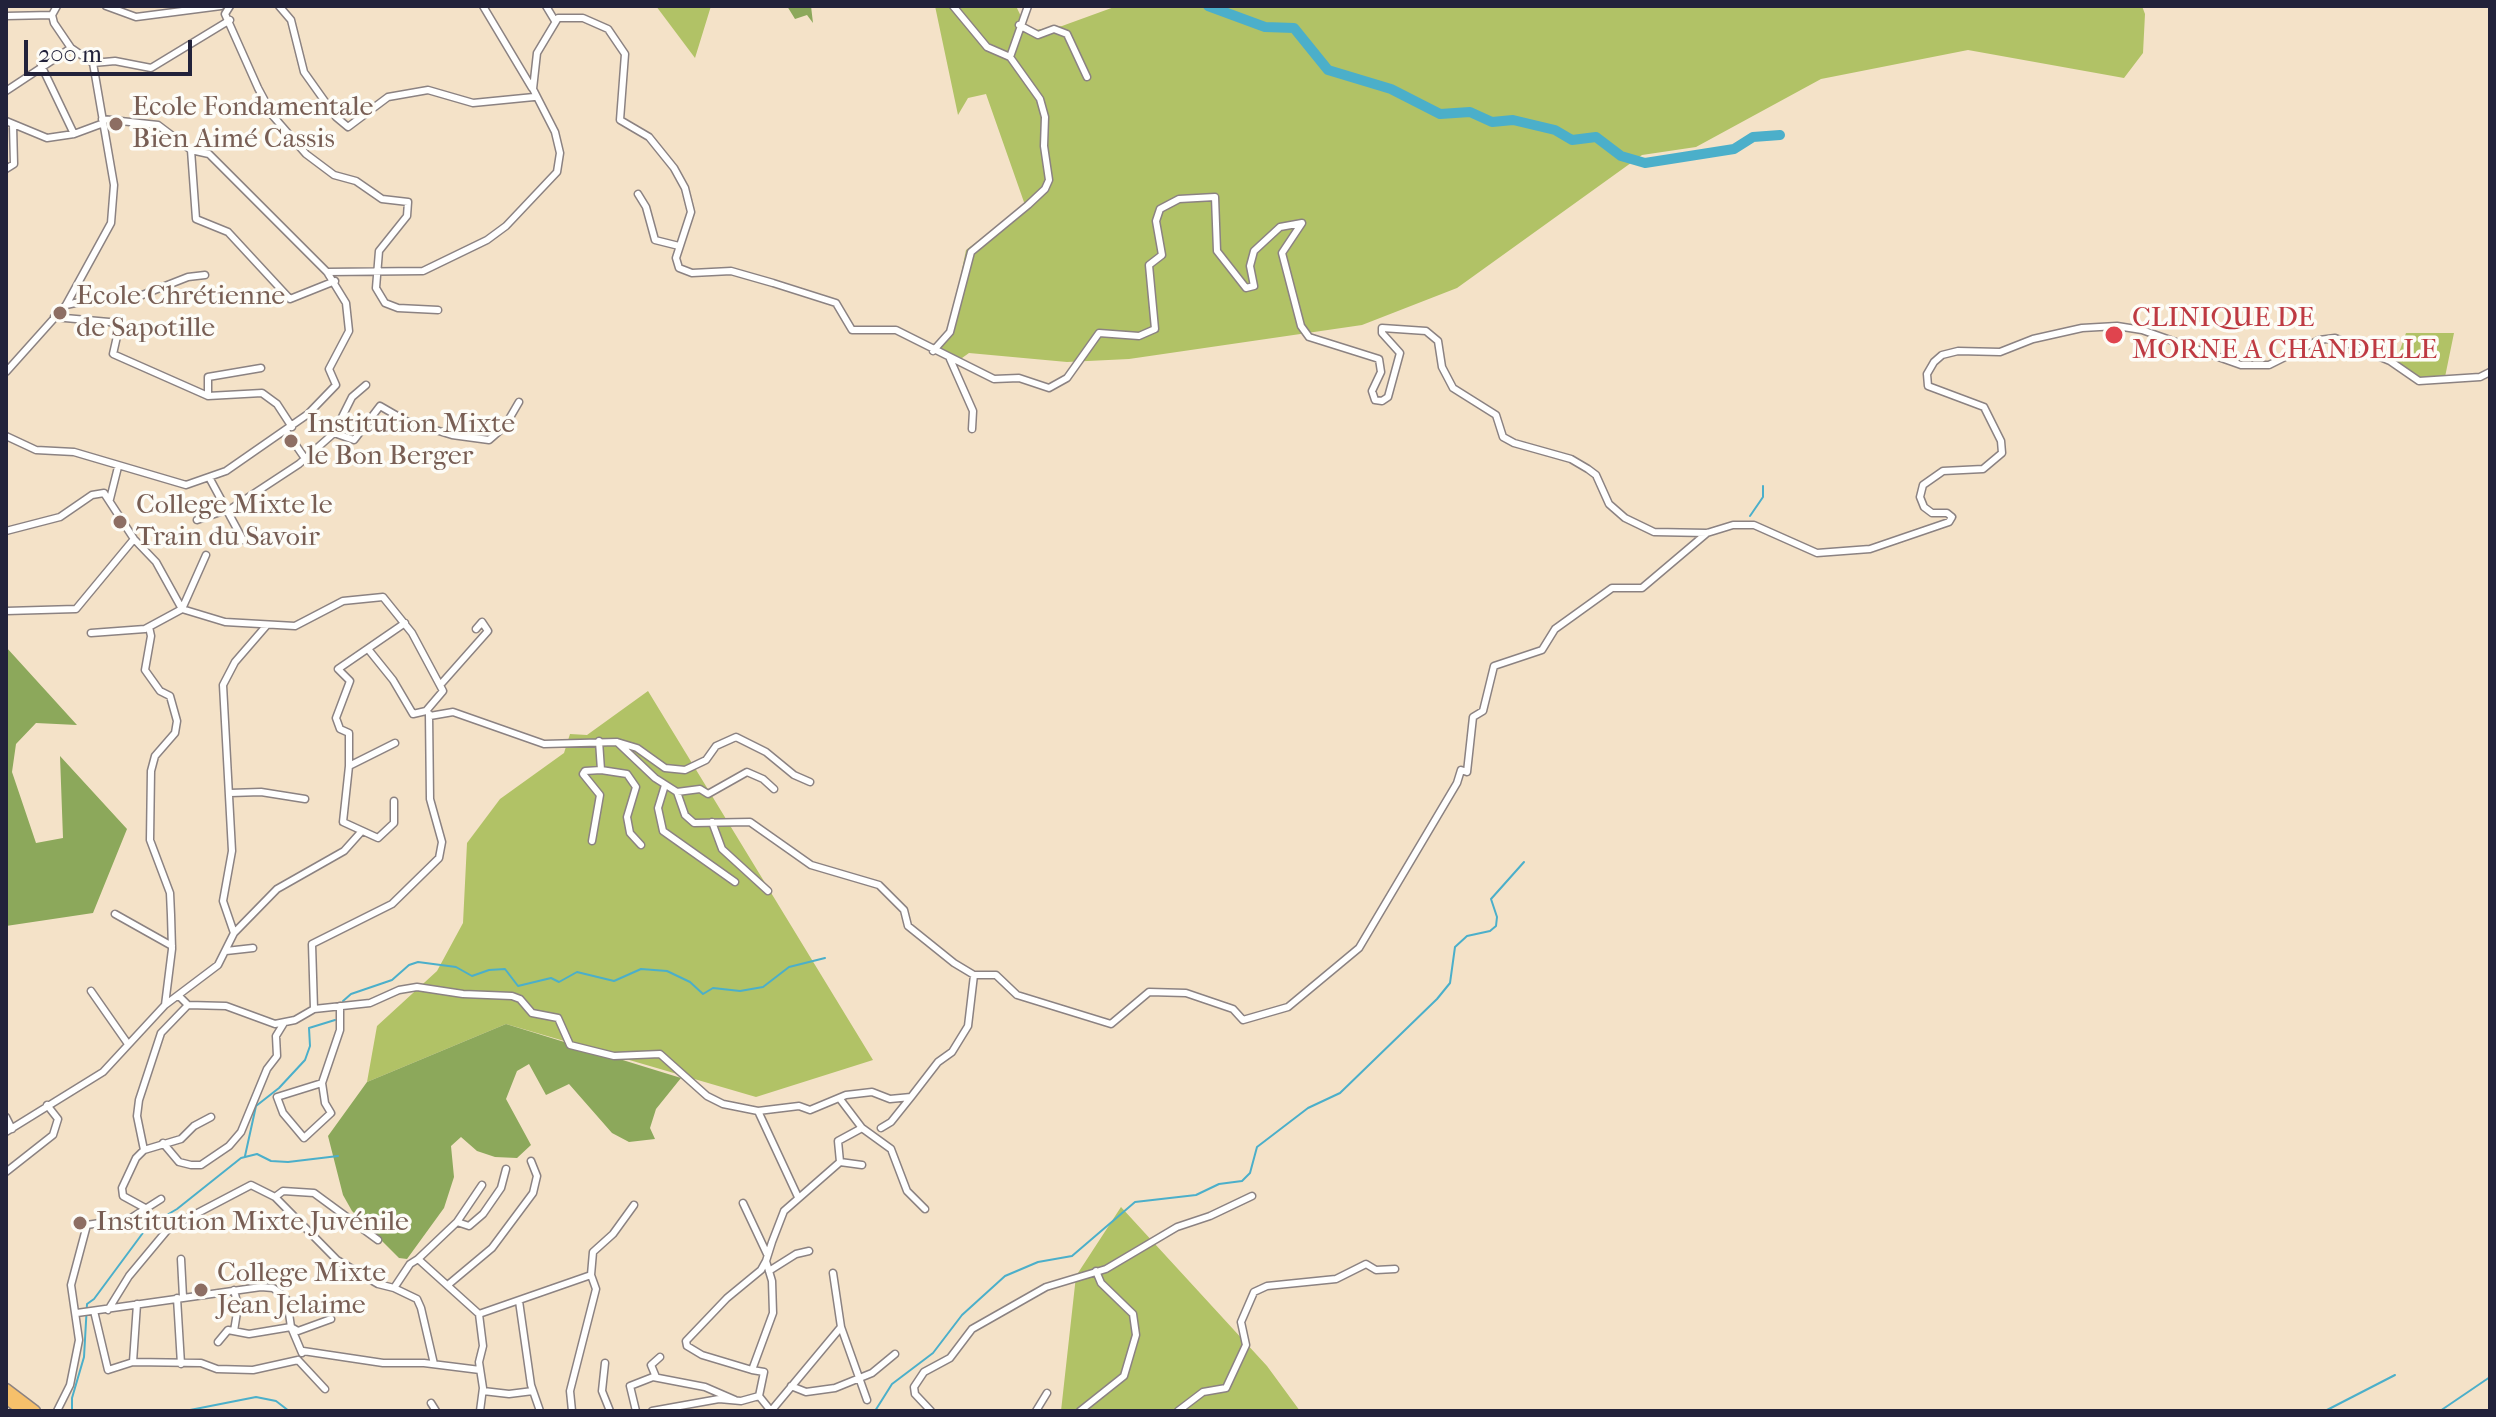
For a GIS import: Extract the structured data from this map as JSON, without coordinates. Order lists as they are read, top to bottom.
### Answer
{
  "places": [
    "Ecole Fondamentale Bien Aimé Cassis",
    "Ecole Chrétienne de Sapotille",
    "CLINIQUE DE MORNE A CHANDELLE",
    "Institution Mixte le Bon Berger",
    "College Mixte le Train du Savoir",
    "Institution Mixte Juvénile",
    "College Mixte Jean Jelaime"
  ],
  "scale_bar": "200 m"
}
